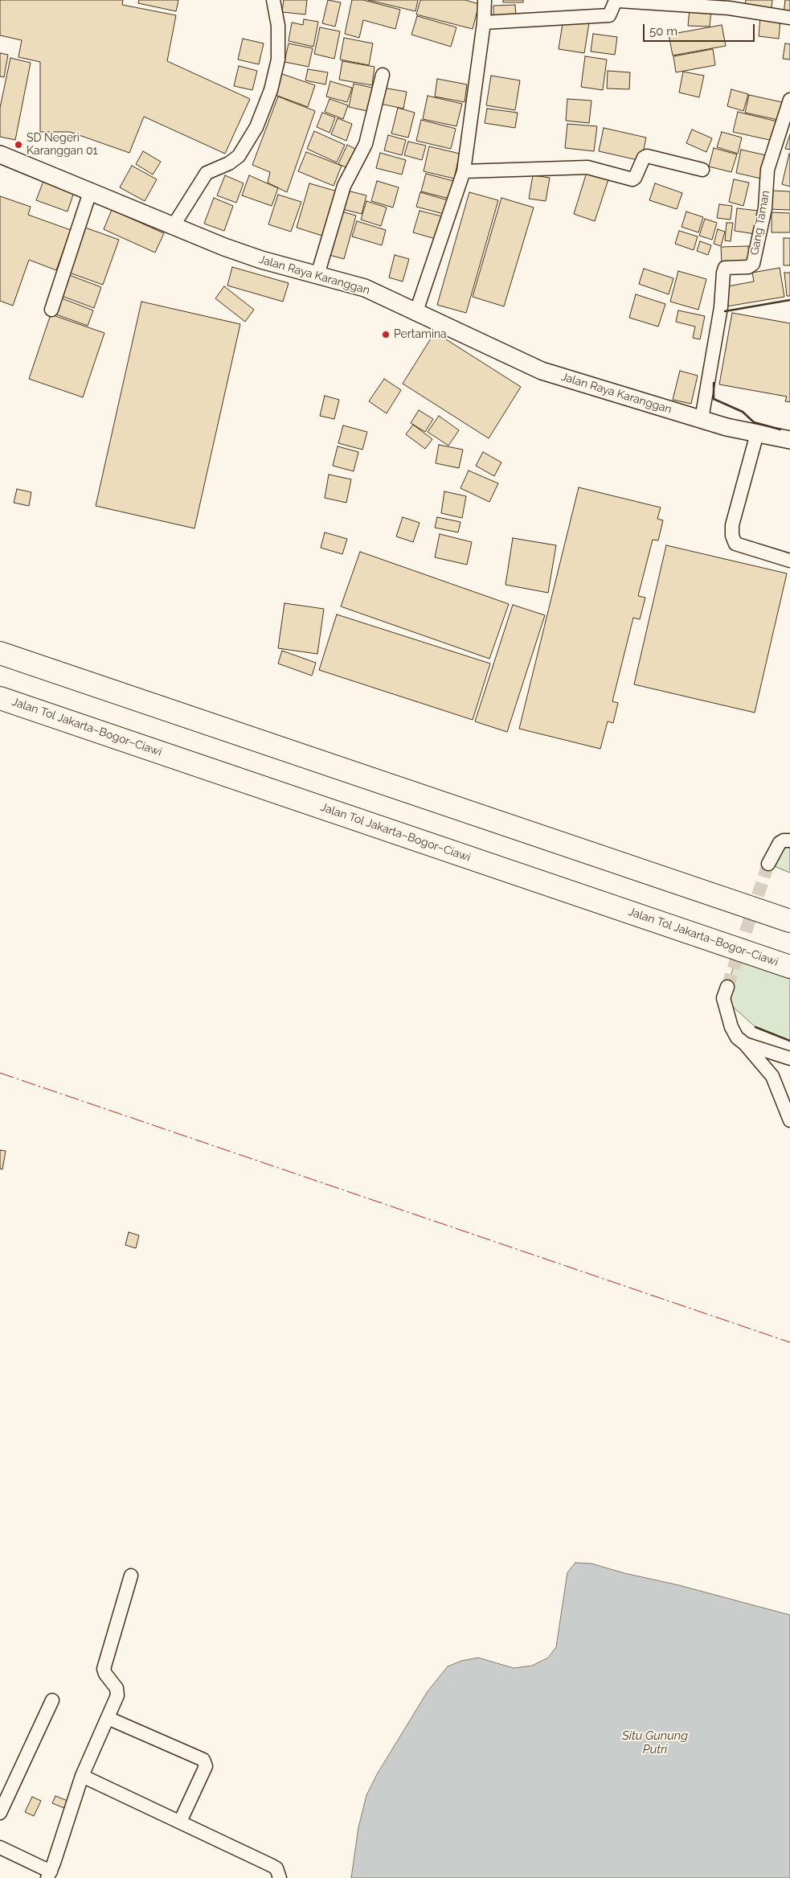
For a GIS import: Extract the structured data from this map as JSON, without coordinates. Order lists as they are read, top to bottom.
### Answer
{
  "streets": {
    "highway": ["Jalan Tol Jakarta–Bogor–Ciawi"],
    "street": ["Gang Taman", "Jalan Raya Karanggan"]
  },
  "crossings": [
    ["Gang Taman", "Jalan Raya Karanggan"]
  ],
  "water": ["Situ Gunung Putri"],
  "places": ["SD Negeri Karanggan 01", "Pertamina"],
  "scale_bar": "50 m"
}
